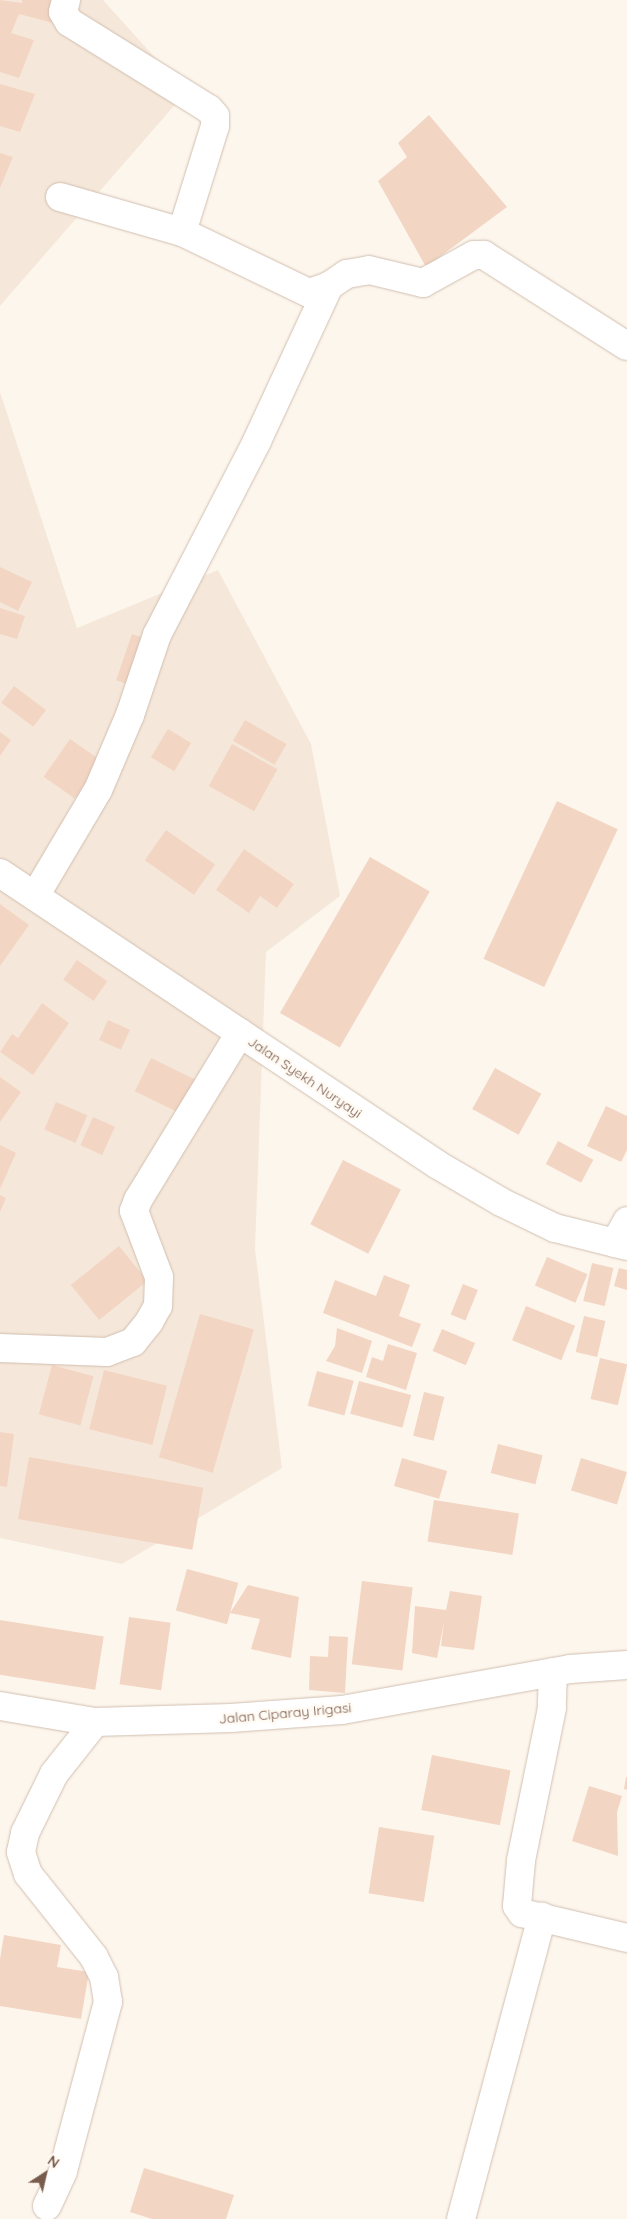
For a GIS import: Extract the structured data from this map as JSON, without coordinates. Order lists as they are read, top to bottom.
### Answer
{
  "streets": {
    "street": ["Jalan Syekh Nuryayi", "Jalan Ciparay Irigasi"]
  },
  "north": "top right"
}
